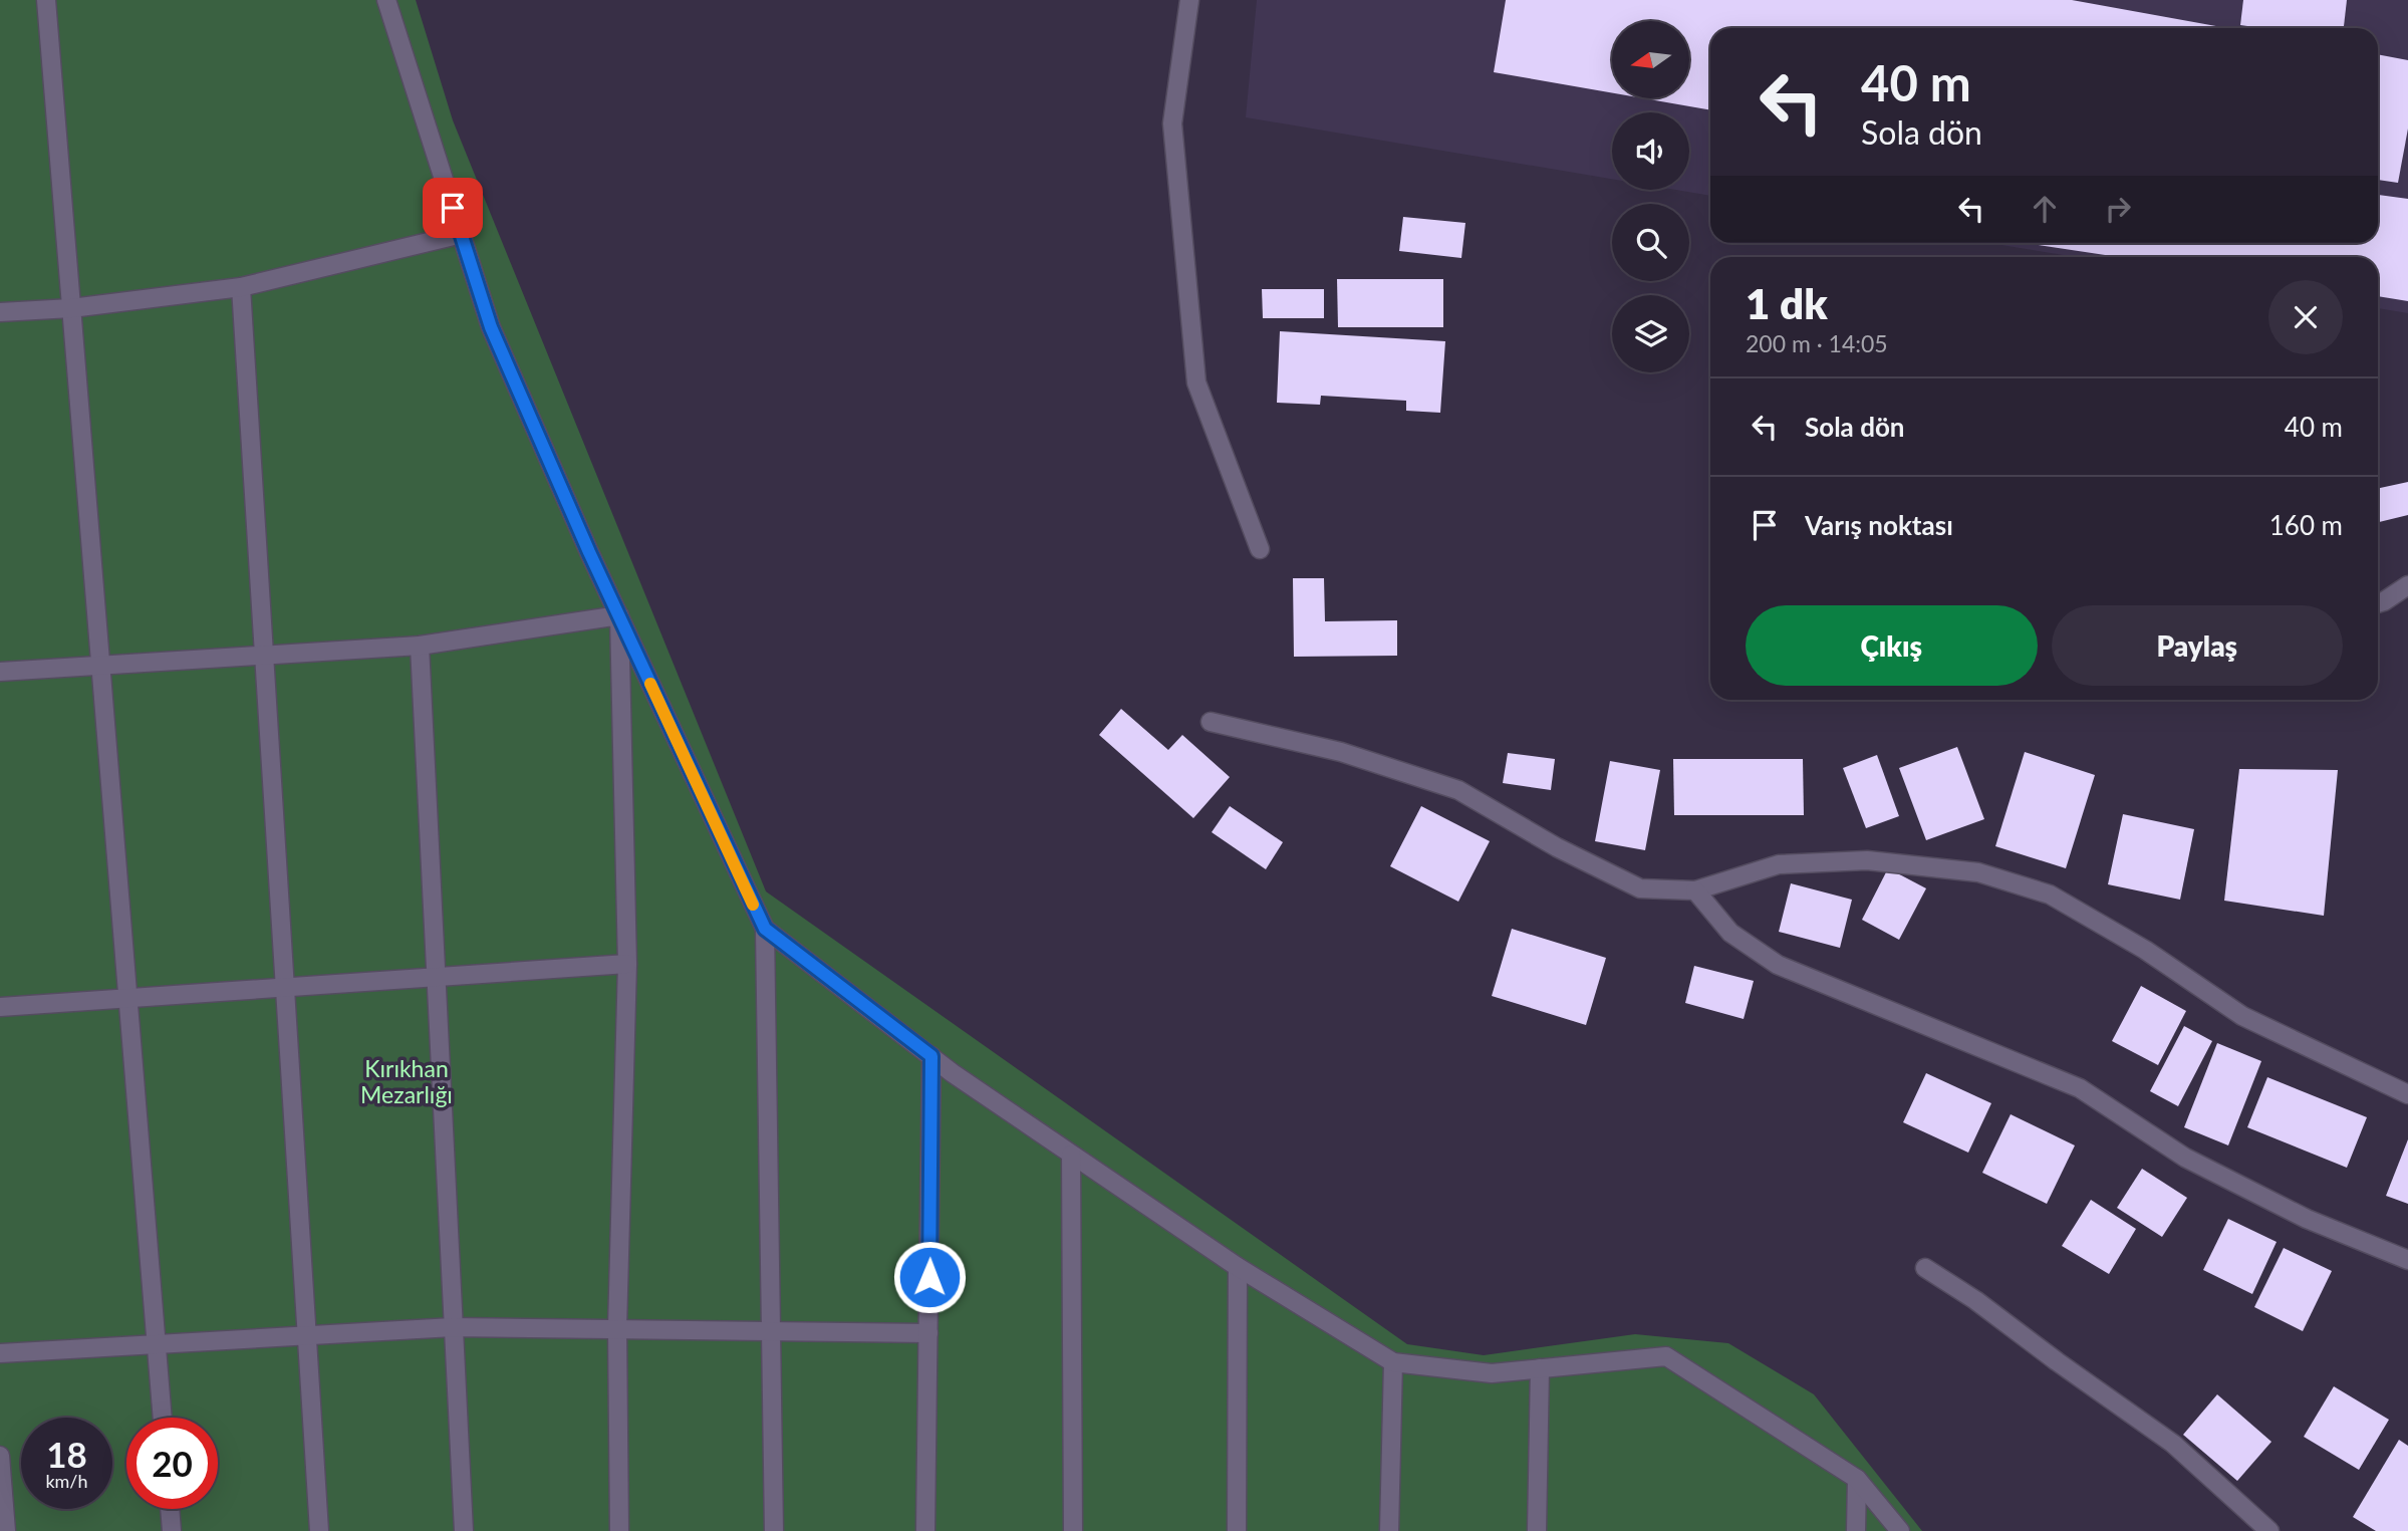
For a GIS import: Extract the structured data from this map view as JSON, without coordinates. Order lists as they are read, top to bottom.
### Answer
{
  "parks": ["Kırıkhan Mezarlığı"],
  "north": "left",
  "page": {
    "turn": ["40 m", "Sola dön"],
    "heading": ["1 dk", "200 m · 14:05"],
    "list": [
      {
        "name": "Sola dön",
        "value": "40 m"
      },
      {
        "name": "Varış noktası",
        "value": "160 m"
      }
    ],
    "buttons": ["Çıkış", "Paylaş"],
    "speed": "18 km/h",
    "limit": "20"
  }
}
